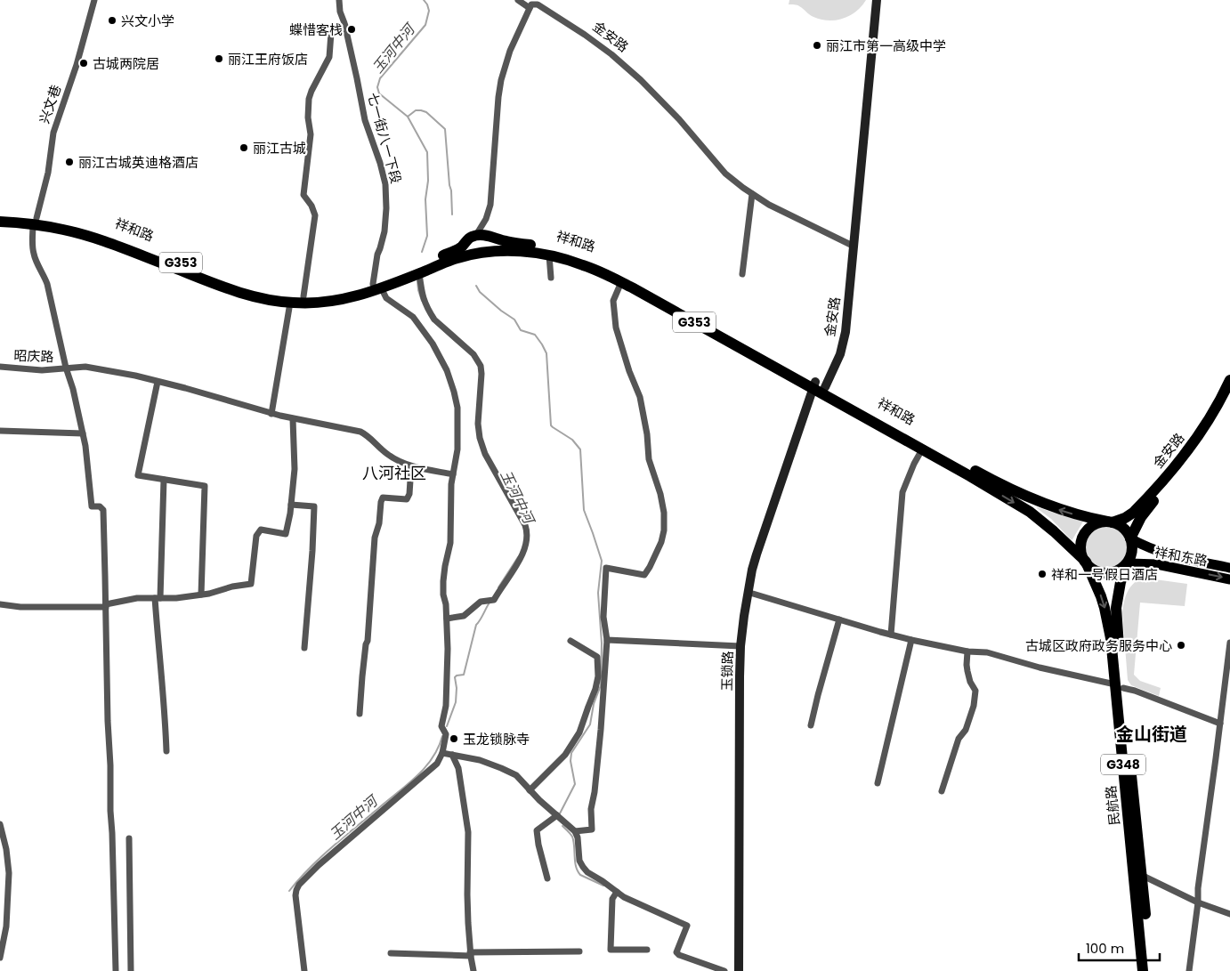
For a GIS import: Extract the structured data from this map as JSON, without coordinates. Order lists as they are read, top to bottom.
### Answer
{
  "streets": {
    "highway": [
      "金安路",
      "祥和路",
      "G353",
      "G348",
      "民航路"
    ],
    "main road": ["祥和东路"],
    "street": [
      "兴文巷",
      "七一街八一下段",
      "昭庆路",
      "玉锁路"
    ]
  },
  "crossings": [
    ["金安路", "祥和路"],
    ["金安路", "祥和东路"],
    ["金安路", "玉锁路"],
    ["金安路", "G348"],
    ["金安路", "民航路"],
    ["兴文巷", "祥和路"],
    ["兴文巷", "昭庆路"],
    ["七一街八一下段", "祥和路"],
    ["祥和路", "祥和东路"],
    ["祥和路", "玉锁路"],
    ["祥和路", "G348"],
    ["祥和路", "民航路"],
    ["祥和东路", "G348"],
    ["祥和东路", "民航路"],
    ["G348", "民航路"]
  ],
  "districts": ["八河社区", "金山街道"],
  "water": ["玉河中河"],
  "places": [
    "兴文小学",
    "蝶惜客栈",
    "丽江市第一高级中学",
    "丽江王府饭店",
    "古城两院居",
    "丽江古城",
    "丽江古城英迪格酒店",
    "祥和一号假日酒店",
    "古城区政府政务服务中心",
    "玉龙锁脉寺"
  ],
  "scale_bar": "100 m"
}
